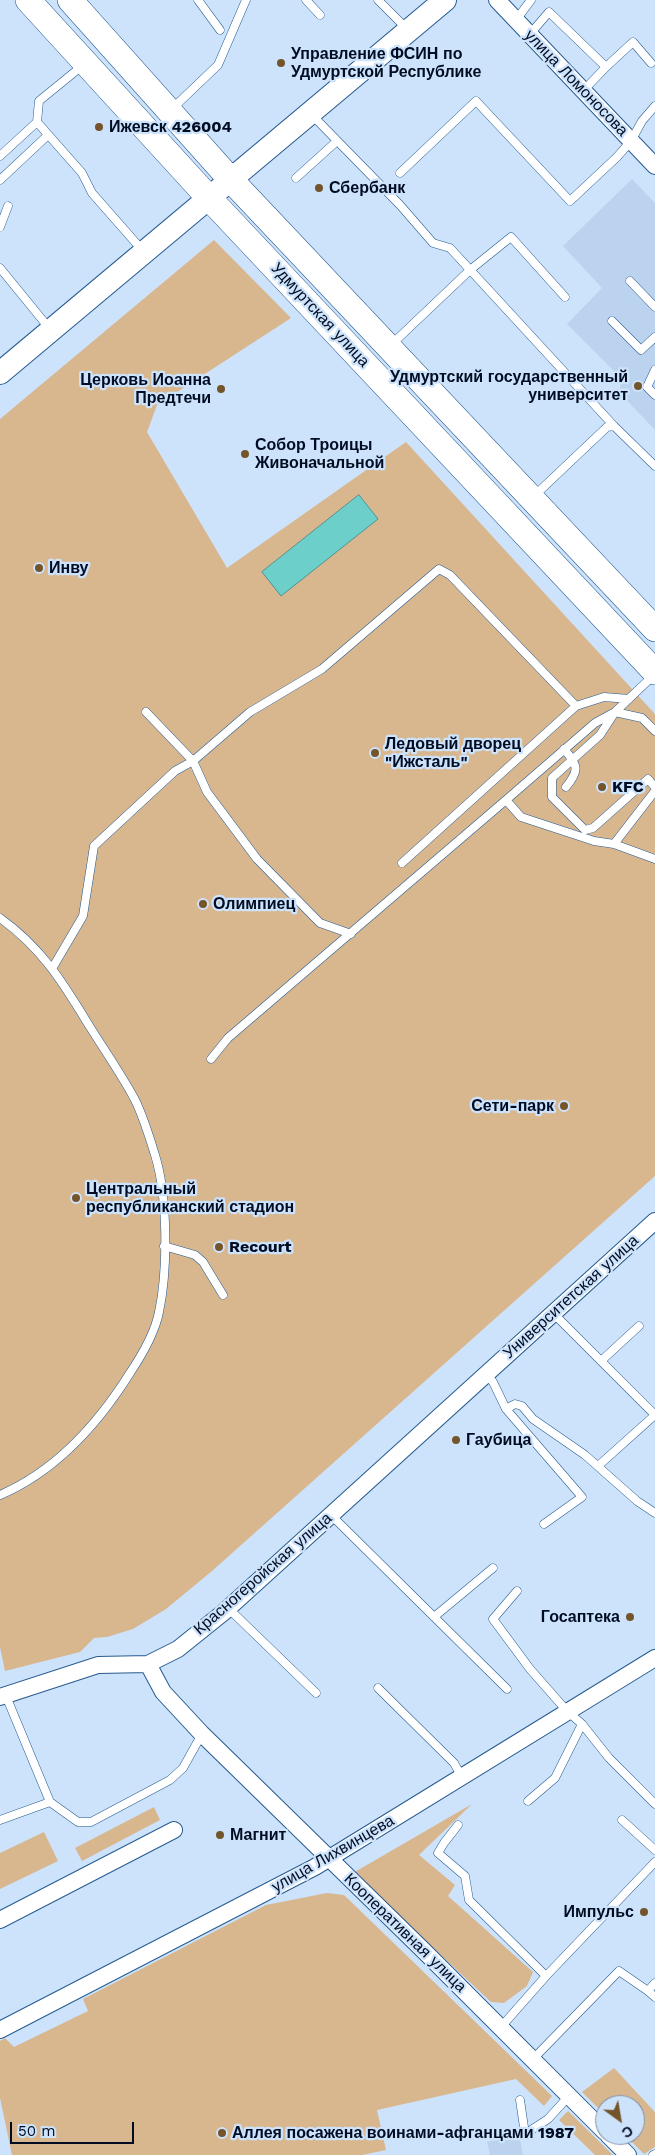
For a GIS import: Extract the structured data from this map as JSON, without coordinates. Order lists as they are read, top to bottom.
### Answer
{
  "streets": {
    "main road": ["Удмуртская улица"],
    "street": [
      "улица Ломоносова",
      "Университетская улица",
      "Красногеройская улица",
      "улица Лихвинцева",
      "Кооперативная улица"
    ]
  },
  "crossings": [
    ["Университетская улица", "Красногеройская улица"],
    ["Красногеройская улица", "Кооперативная улица"],
    ["улица Лихвинцева", "Кооперативная улица"]
  ],
  "places": [
    "Управление ФСИН по Удмуртской Республике",
    "Ижевск 426004",
    "Сбербанк",
    "Удмуртский государственный университет",
    "Церковь Иоанна Предтечи",
    "Собор Троицы Живоначальной",
    "Инву",
    "Ледовый дворец \"Ижсталь\"",
    "KFC",
    "Олимпиец",
    "Сети-парк",
    "Центральный республиканский стадион",
    "Recourt",
    "Гаубица",
    "Госаптека",
    "Магнит",
    "Импульс",
    "Аллея посажена воинами-афганцами 1987"
  ],
  "scale_bar": "50 m",
  "north": "bottom right"
}
